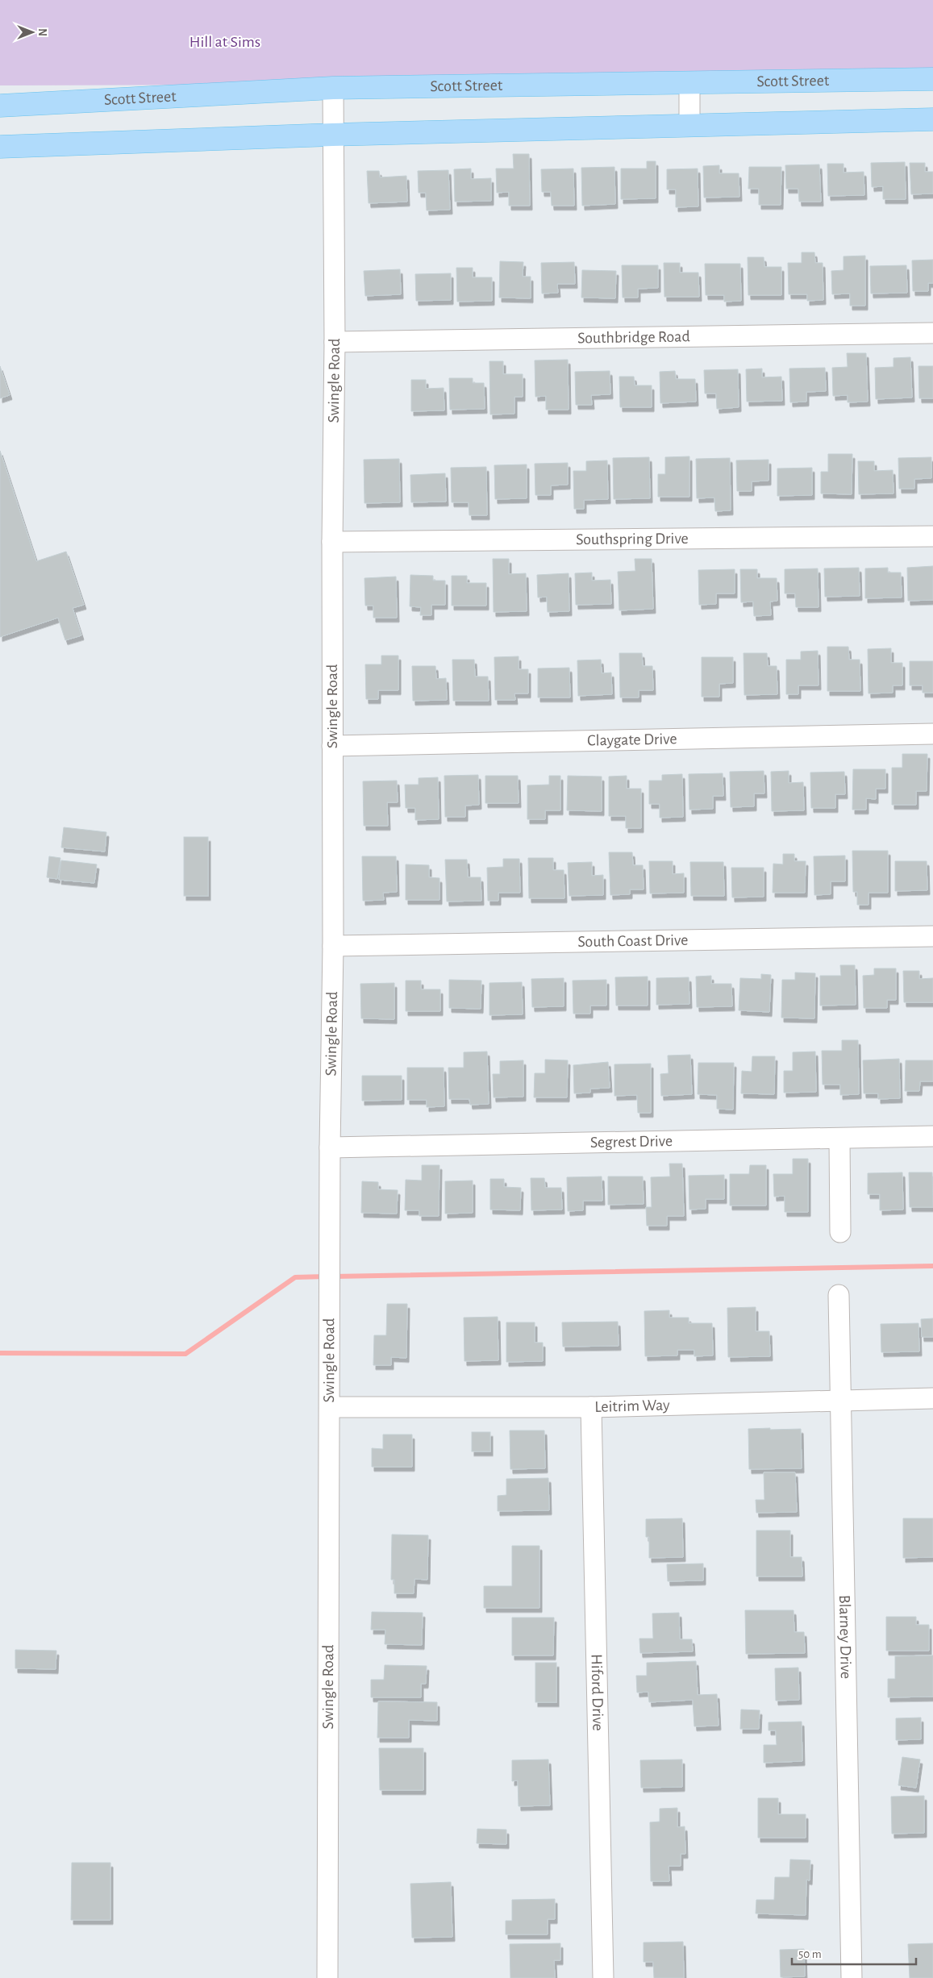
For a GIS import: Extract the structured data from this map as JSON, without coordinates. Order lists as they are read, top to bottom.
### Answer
{
  "streets": {
    "main road": ["Scott Street"],
    "street": [
      "Southbridge Road",
      "Swingle Road",
      "Southspring Drive",
      "Claygate Drive",
      "South Coast Drive",
      "Segrest Drive",
      "Leitrim Way",
      "Blarney Drive",
      "Hiford Drive"
    ]
  },
  "crossings": [
    ["Scott Street", "Swingle Road"],
    ["Southbridge Road", "Swingle Road"],
    ["Swingle Road", "Southspring Drive"],
    ["Swingle Road", "Claygate Drive"],
    ["Swingle Road", "South Coast Drive"],
    ["Swingle Road", "Segrest Drive"],
    ["Swingle Road", "Leitrim Way"],
    ["Leitrim Way", "Blarney Drive"],
    ["Leitrim Way", "Hiford Drive"]
  ],
  "parks": ["Hill at Sims"],
  "scale_bar": "50 m",
  "north": "right"
}
